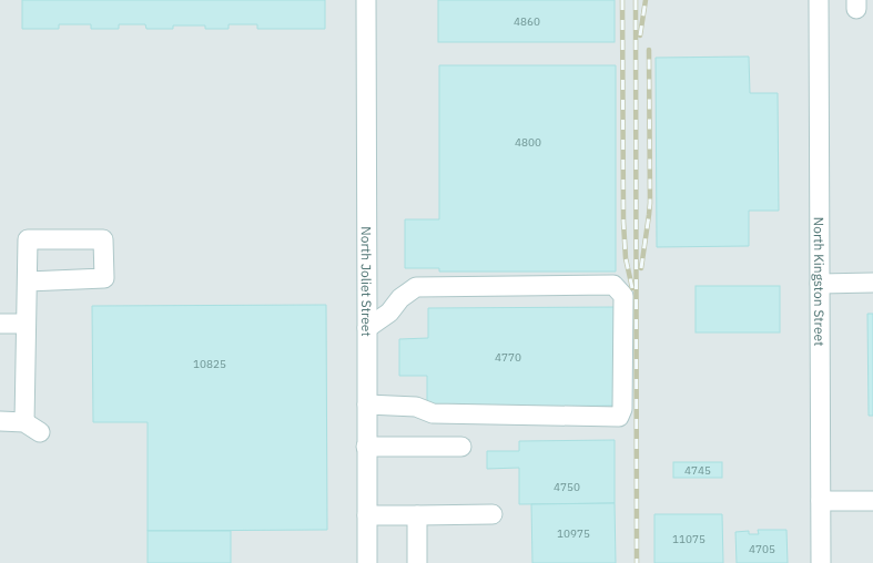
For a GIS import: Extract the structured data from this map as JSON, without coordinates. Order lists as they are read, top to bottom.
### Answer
{
  "streets": {
    "street": ["North Joliet Street", "North Kingston Street"]
  },
  "house_numbers": [
    "4860",
    "4800",
    "4770",
    "10825",
    "4745",
    "4750",
    "10975",
    "11075",
    "4705"
  ]
}
